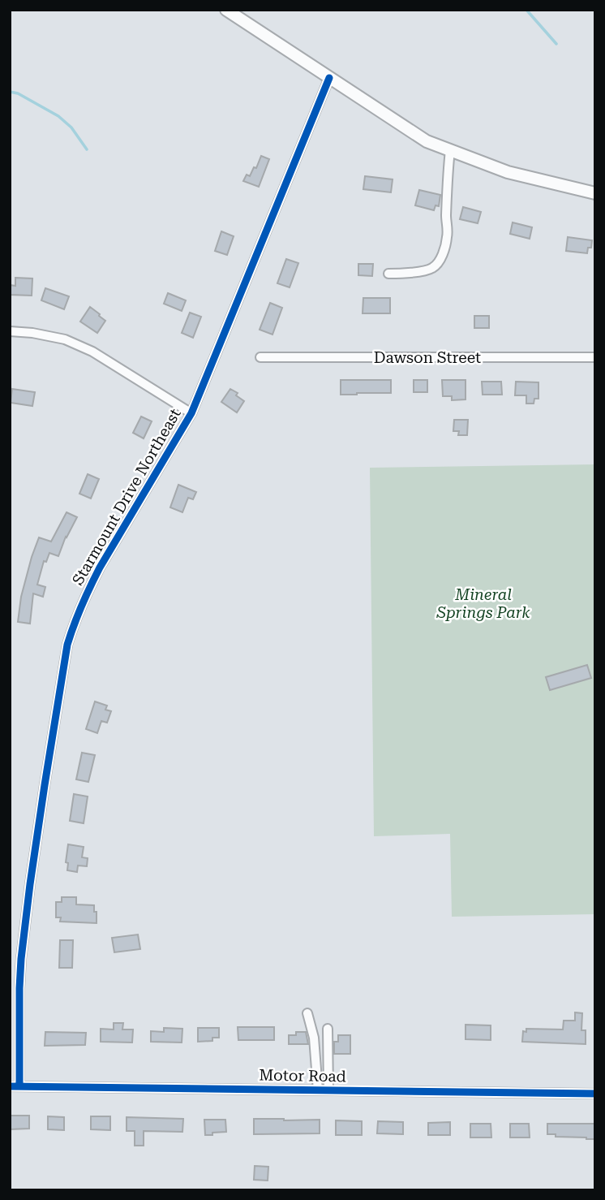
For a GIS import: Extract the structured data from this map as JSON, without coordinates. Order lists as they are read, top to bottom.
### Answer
{
  "streets": {
    "street": ["Dawson Street", "Starmount Drive Northeast", "Motor Road"]
  },
  "crossings": [
    ["Starmount Drive Northeast", "Motor Road"]
  ],
  "parks": ["Mineral Springs Park"]
}
